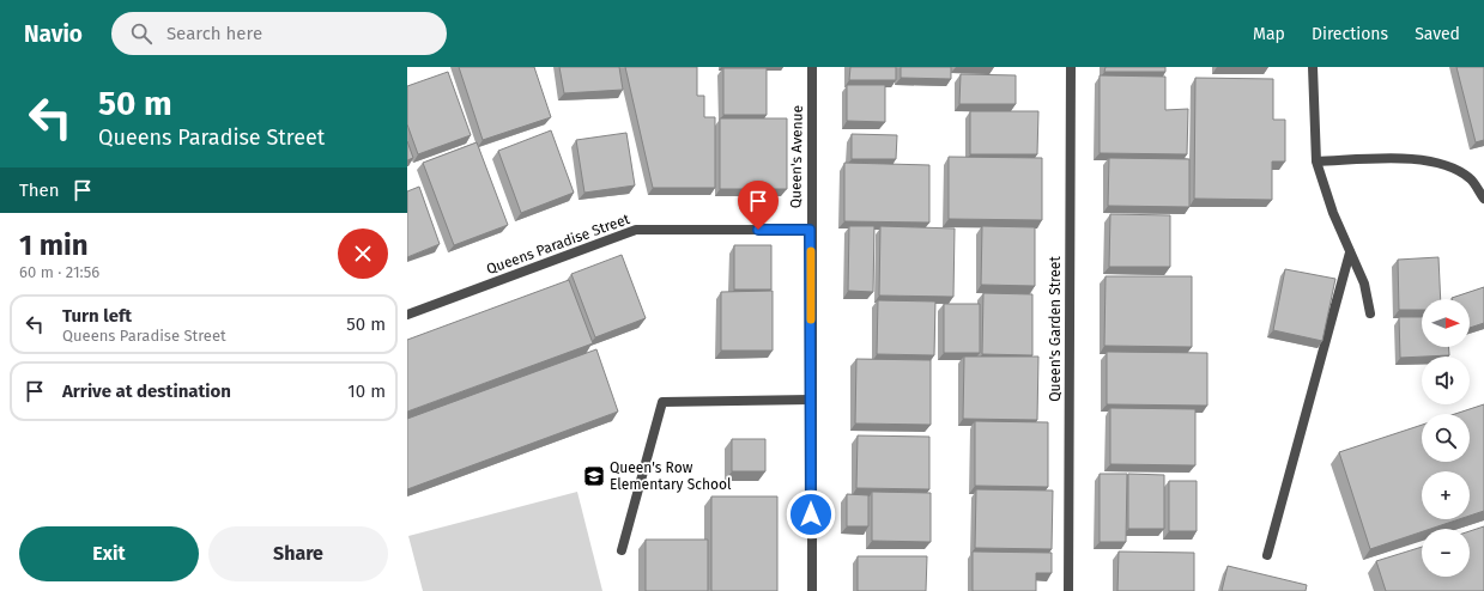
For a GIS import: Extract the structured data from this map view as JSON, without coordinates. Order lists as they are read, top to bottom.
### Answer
{
  "streets": {
    "street": ["Queen's Avenue", "Queens Paradise Street", "Queen's Garden Street"]
  },
  "crossings": [
    ["Queen's Avenue", "Queens Paradise Street"]
  ],
  "places": {
    "school or university": ["Queen's Row Elementary School"]
  },
  "north": "right",
  "page": {
    "header": "Navio",
    "search": "Search here",
    "nav": ["Map", "Directions", "Saved"],
    "turn": ["50 m", "Queens Paradise Street"],
    "then": "Then",
    "heading": ["1 min", "60 m · 21:56"],
    "list": [
      {
        "name": "Turn left",
        "note": "Queens Paradise Street",
        "value": "50 m"
      },
      {
        "name": "Arrive at destination",
        "value": "10 m"
      }
    ],
    "map_buttons": ["+", "−"],
    "buttons": ["Exit", "Share"]
  }
}
